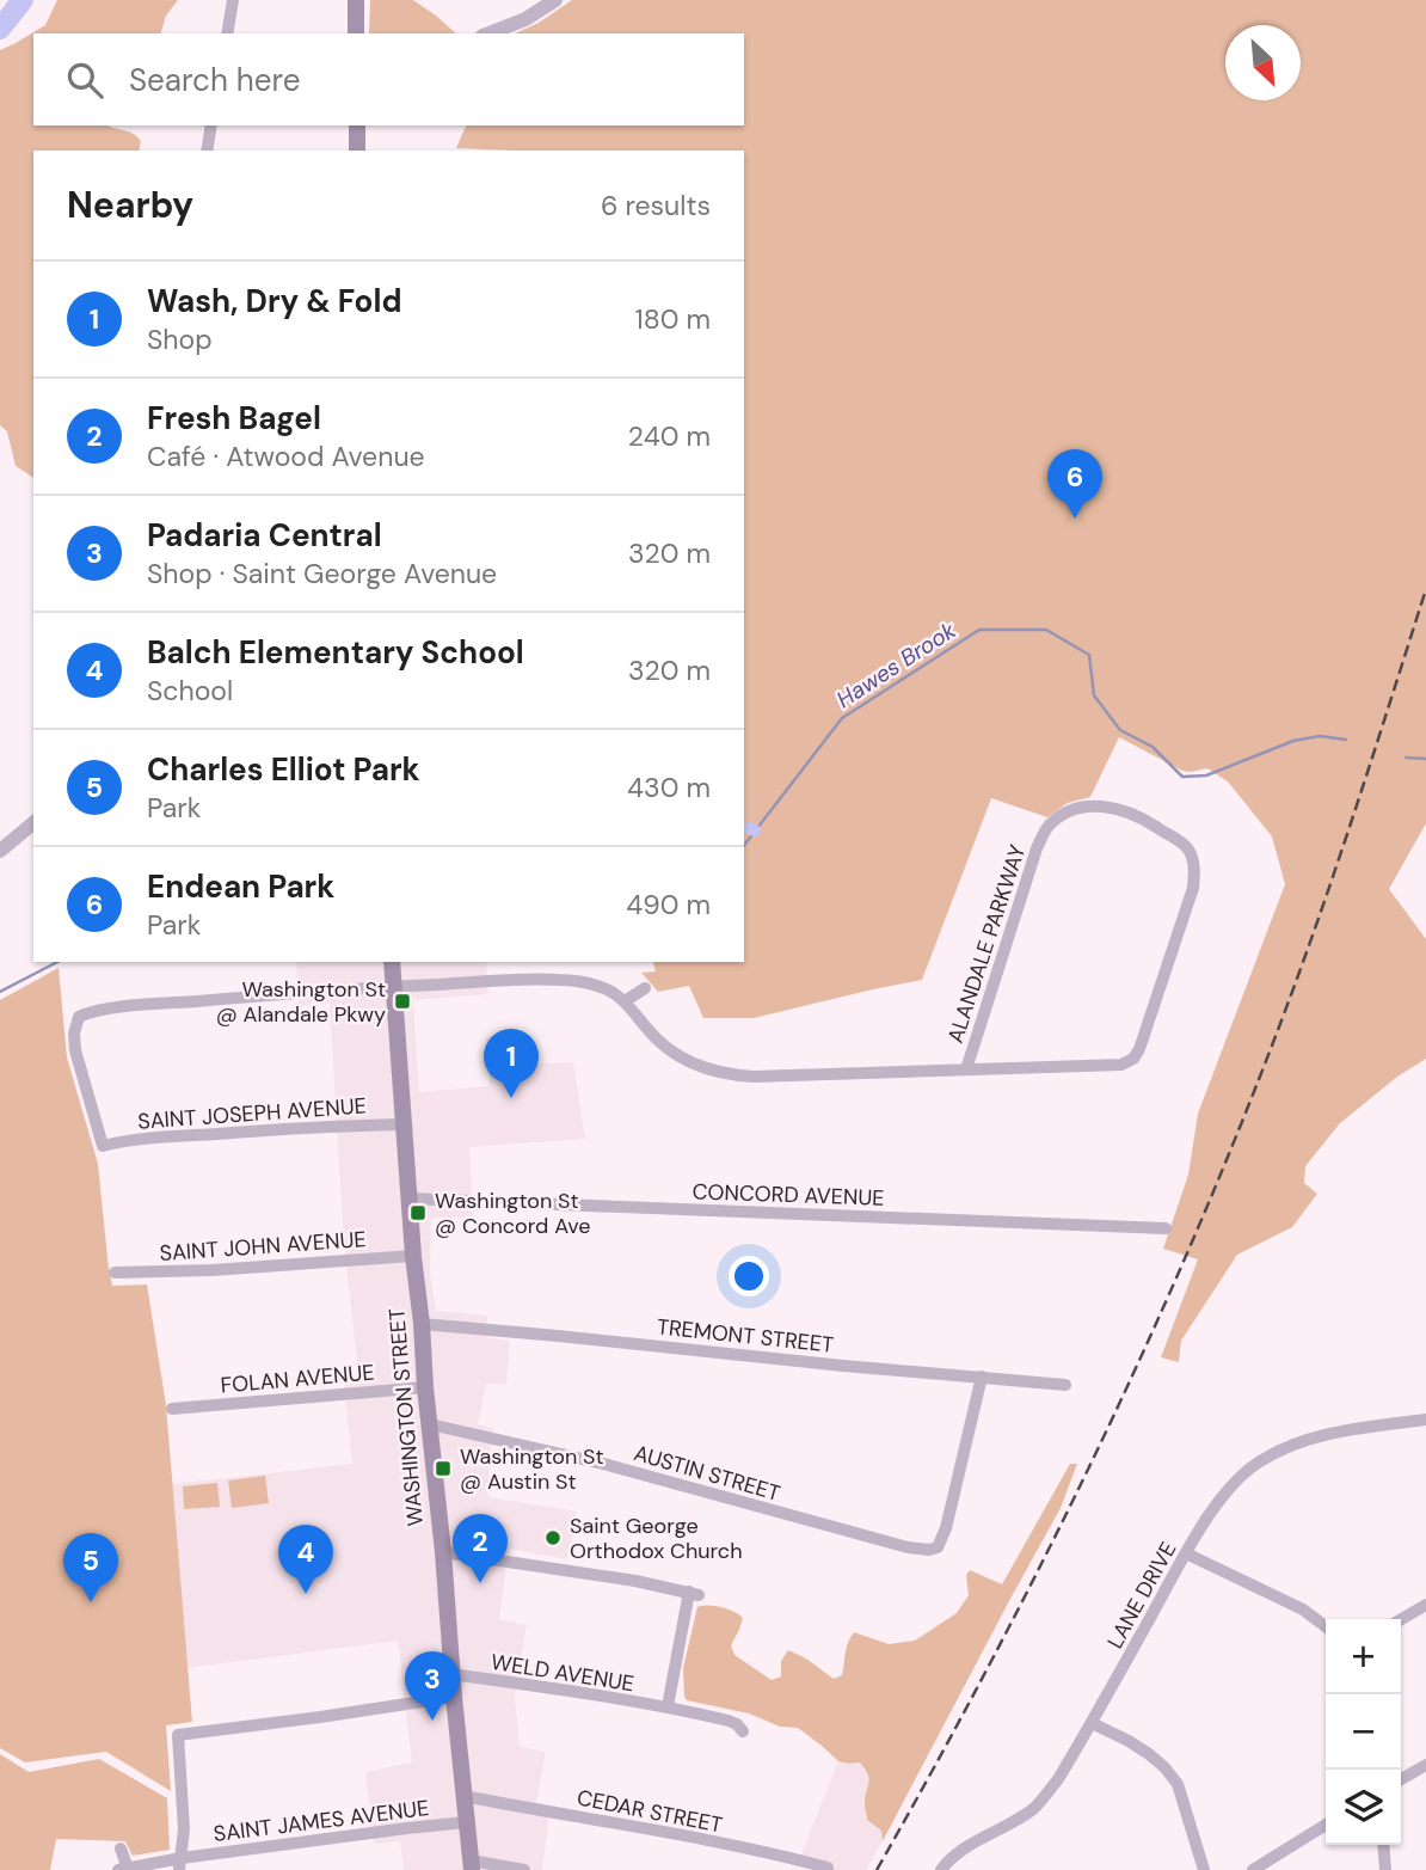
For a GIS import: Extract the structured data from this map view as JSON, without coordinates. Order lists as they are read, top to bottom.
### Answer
{
  "streets": {
    "main road": ["WASHINGTON STREET"],
    "street": [
      "ALANDALE PARKWAY",
      "SAINT JOSEPH AVENUE",
      "CONCORD AVENUE",
      "SAINT JOHN AVENUE",
      "TREMONT STREET",
      "FOLAN AVENUE",
      "AUSTIN STREET",
      "LANE DRIVE",
      "WELD AVENUE",
      "CEDAR STREET",
      "SAINT JAMES AVENUE"
    ]
  },
  "crossings": [
    ["ALANDALE PARKWAY", "SAINT JOSEPH AVENUE"],
    ["ALANDALE PARKWAY", "WASHINGTON STREET"],
    ["SAINT JOSEPH AVENUE", "WASHINGTON STREET"],
    ["CONCORD AVENUE", "WASHINGTON STREET"],
    ["SAINT JOHN AVENUE", "WASHINGTON STREET"],
    ["TREMONT STREET", "WASHINGTON STREET"],
    ["TREMONT STREET", "AUSTIN STREET"],
    ["FOLAN AVENUE", "WASHINGTON STREET"],
    ["WASHINGTON STREET", "AUSTIN STREET"],
    ["WASHINGTON STREET", "WELD AVENUE"],
    ["WASHINGTON STREET", "CEDAR STREET"],
    ["WASHINGTON STREET", "SAINT JAMES AVENUE"]
  ],
  "water": ["Hawes Brook"],
  "places": {
    "transit": ["Washington St @ Alandale Pkwy", "Washington St @ Concord Ave", "Washington St @ Austin St"],
    "other": ["Saint George Orthodox Church"]
  },
  "north": "bottom right",
  "page": {
    "search": "Search here",
    "heading": ["Nearby", "6 results"],
    "list": [
      {
        "mark": "1",
        "name": "Wash, Dry & Fold",
        "note": "Shop",
        "value": "180 m"
      },
      {
        "mark": "2",
        "name": "Fresh Bagel",
        "note": "Café · Atwood Avenue",
        "value": "240 m"
      },
      {
        "mark": "3",
        "name": "Padaria Central",
        "note": "Shop · Saint George Avenue",
        "value": "320 m"
      },
      {
        "mark": "4",
        "name": "Balch Elementary School",
        "note": "School",
        "value": "320 m"
      },
      {
        "mark": "5",
        "name": "Charles Elliot Park",
        "note": "Park",
        "value": "430 m"
      },
      {
        "mark": "6",
        "name": "Endean Park",
        "note": "Park",
        "value": "490 m"
      }
    ],
    "pins": [
      "6",
      "1",
      "2",
      "4",
      "5",
      "3"
    ],
    "map_buttons": ["+", "−"]
  }
}
